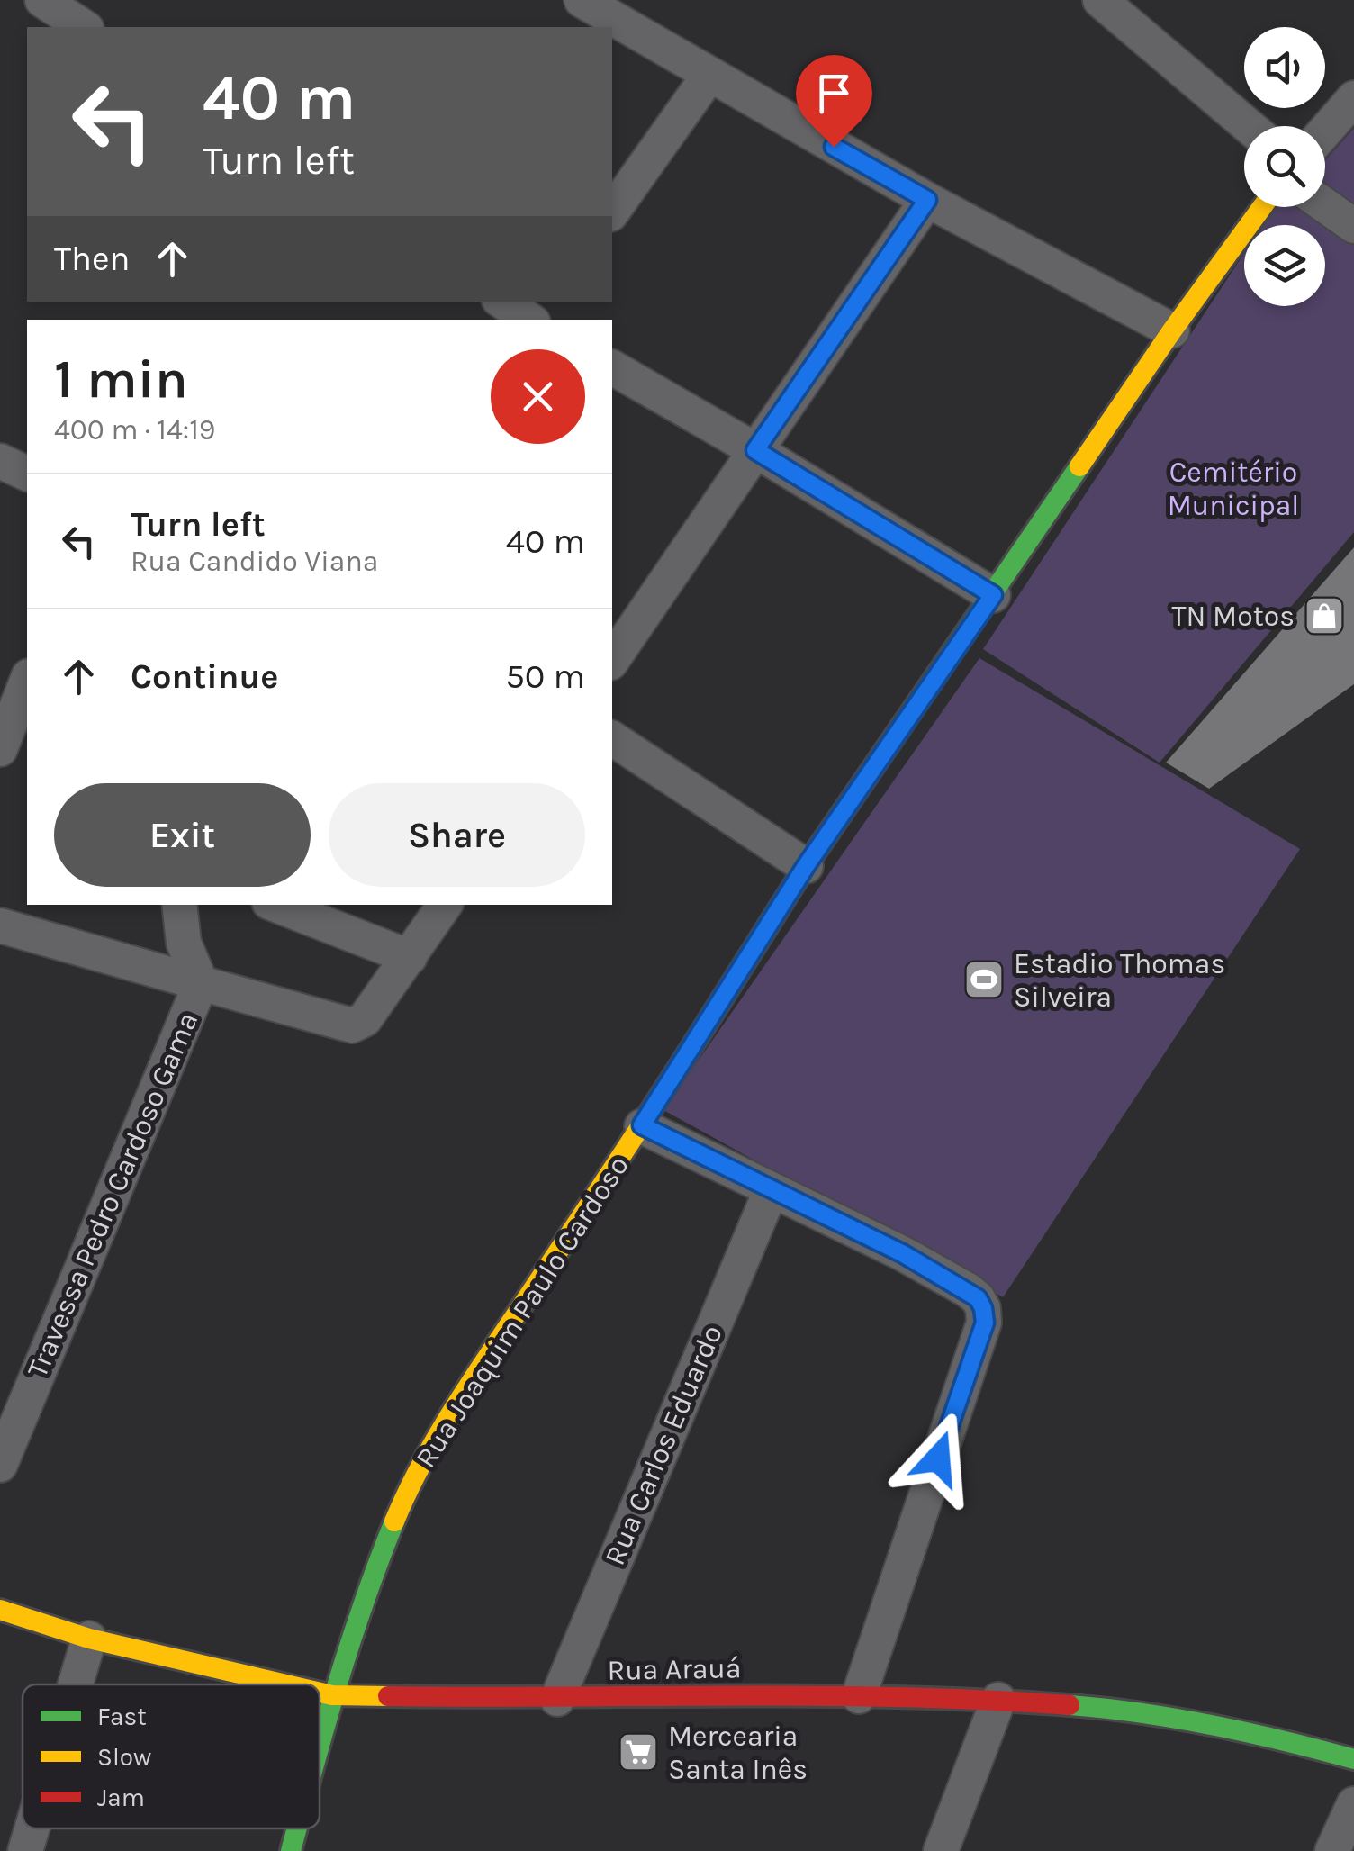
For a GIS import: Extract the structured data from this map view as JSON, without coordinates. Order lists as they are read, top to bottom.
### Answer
{
  "streets": {
    "street": [
      "Travessa Pedro Cardoso Gama",
      "Rua Joaquim Paulo Cardoso",
      "Rua Carlos Eduardo",
      "Rua Arauá"
    ]
  },
  "crossings": [
    ["Rua Joaquim Paulo Cardoso", "Rua Arauá"],
    ["Rua Carlos Eduardo", "Rua Arauá"]
  ],
  "parks": ["Cemitério Municipal"],
  "places": {
    "shop": ["TN Motos"],
    "sports": ["Estadio Thomas Silveira"],
    "supermarket": ["Mercearia Santa Inês"]
  },
  "legend": ["Fast", "Slow", "Jam"],
  "page": {
    "turn": ["40 m", "Turn left"],
    "then": "Then",
    "heading": ["1 min", "400 m · 14:19"],
    "list": [
      {
        "name": "Turn left",
        "note": "Rua Candido Viana",
        "value": "40 m"
      },
      {
        "name": "Continue",
        "value": "50 m"
      }
    ],
    "buttons": ["Exit", "Share"]
  }
}
